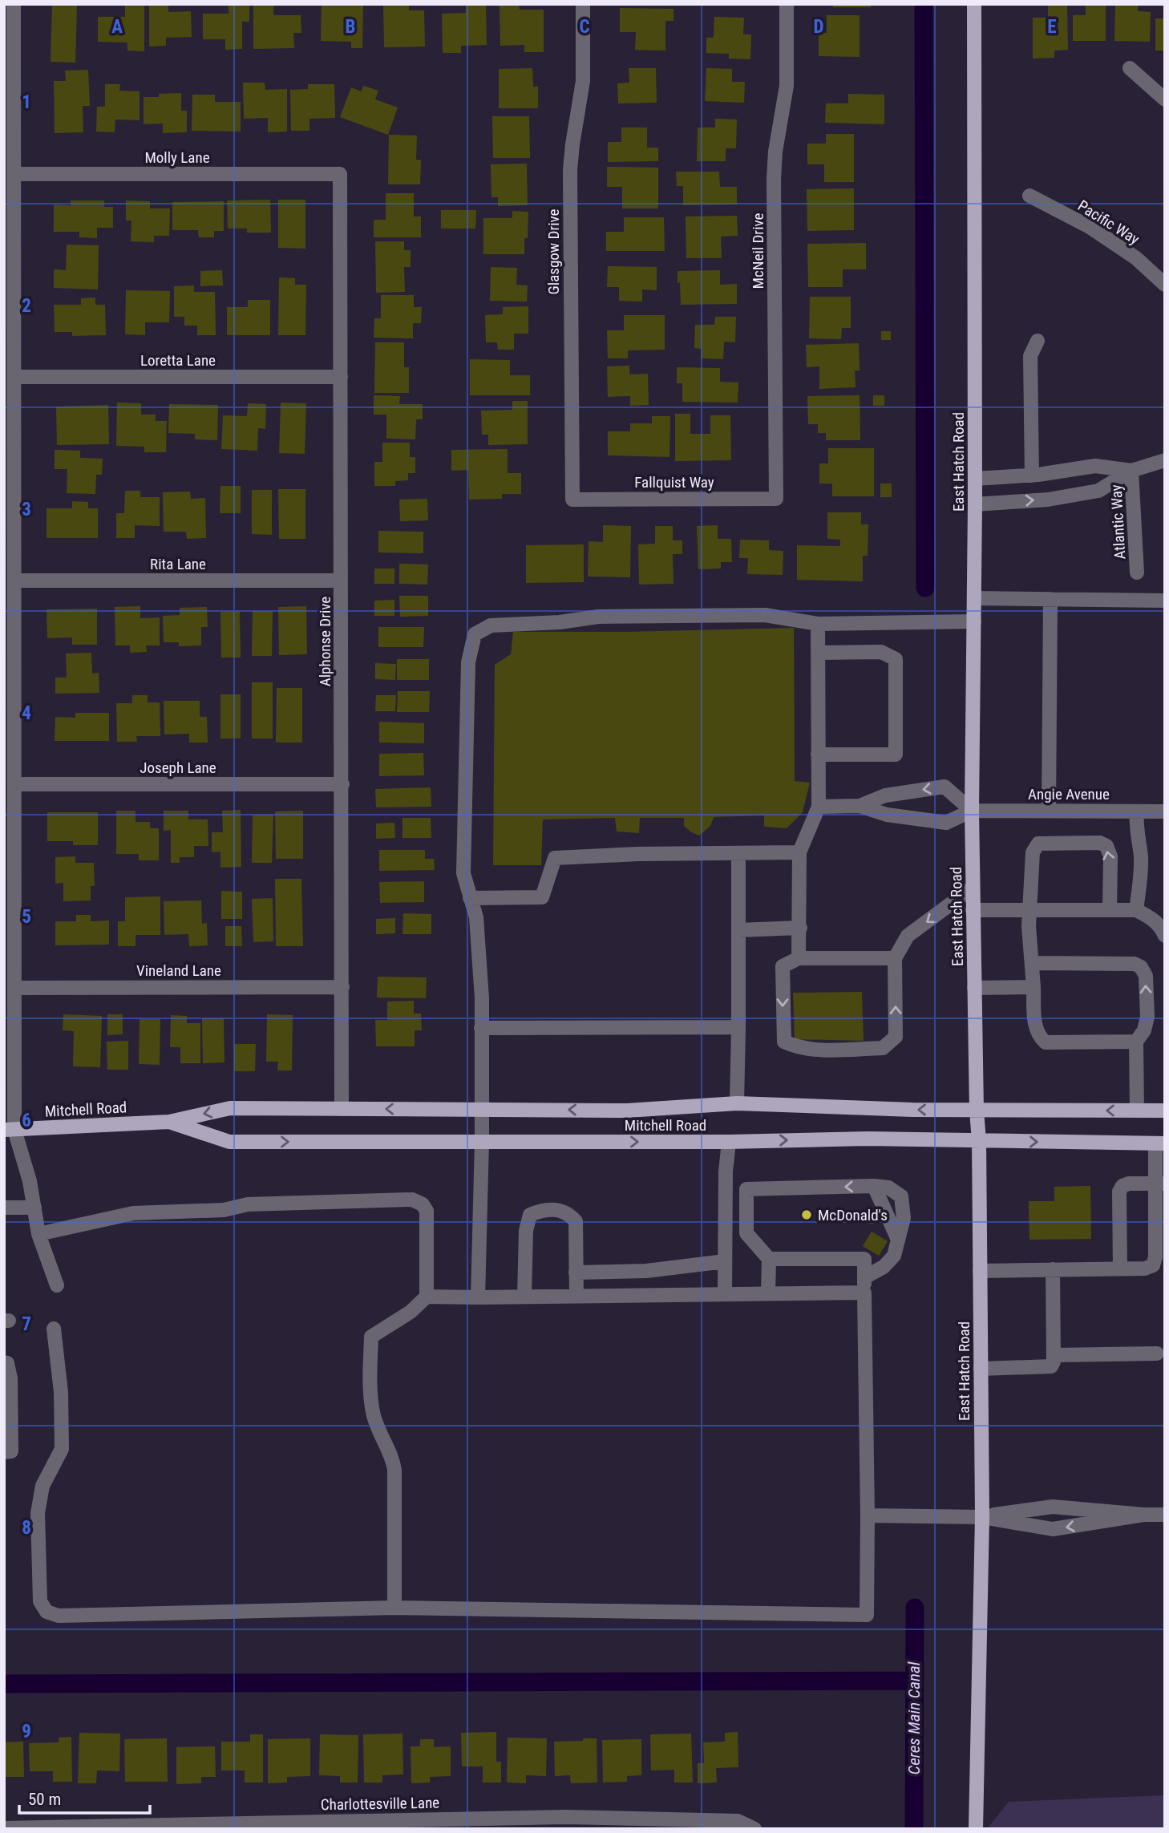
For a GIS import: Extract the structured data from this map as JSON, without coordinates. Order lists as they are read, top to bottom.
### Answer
{
  "streets": {
    "main road": ["East Hatch Road", "Mitchell Road"],
    "street": [
      "Molly Lane",
      "Pacific Way",
      "McNeil Drive",
      "Glasgow Drive",
      "Loretta Lane",
      "Fallquist Way",
      "Atlantic Way",
      "Rita Lane",
      "Alphonse Drive",
      "Joseph Lane",
      "Angie Avenue",
      "Vineland Lane",
      "Charlottesville Lane"
    ]
  },
  "crossings": [
    ["Molly Lane", "Alphonse Drive"],
    ["McNeil Drive", "Fallquist Way"],
    ["Glasgow Drive", "Fallquist Way"],
    ["Loretta Lane", "Alphonse Drive"],
    ["East Hatch Road", "Angie Avenue"],
    ["East Hatch Road", "Mitchell Road"],
    ["Rita Lane", "Alphonse Drive"],
    ["Alphonse Drive", "Joseph Lane"],
    ["Alphonse Drive", "Vineland Lane"],
    ["Alphonse Drive", "Mitchell Road"]
  ],
  "water": ["Ceres Main Canal"],
  "places": ["McDonald's"],
  "scale_bar": "50 m",
  "grid": {
    "columns": [
      "A",
      "B",
      "C",
      "D",
      "E"
    ],
    "rows": [
      "1",
      "2",
      "3",
      "4",
      "5",
      "6",
      "7",
      "8",
      "9"
    ]
  }
}
